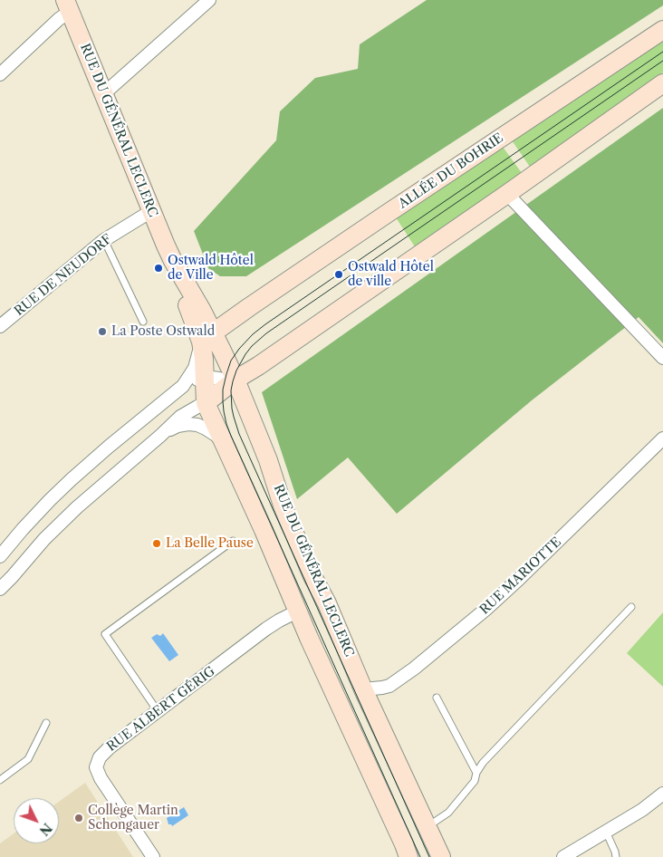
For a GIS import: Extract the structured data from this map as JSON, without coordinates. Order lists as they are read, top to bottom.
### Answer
{
  "streets": {
    "main road": ["RUE DU GÉNÉRAL LECLERC", "ALLÉE DU BOHRIE"],
    "street": ["RUE DE NEUDORF", "RUE MARIOTTE", "RUE ALBERT GÉRIG"]
  },
  "crossings": [
    ["RUE DU GÉNÉRAL LECLERC", "ALLÉE DU BOHRIE"],
    ["RUE DU GÉNÉRAL LECLERC", "RUE DE NEUDORF"],
    ["RUE DU GÉNÉRAL LECLERC", "RUE MARIOTTE"],
    ["RUE DU GÉNÉRAL LECLERC", "RUE ALBERT GÉRIG"]
  ],
  "places": [
    "Ostwald Hôtel de Ville",
    "Ostwald Hôtel de ville",
    "La Poste Ostwald",
    "La Belle Pause",
    "Collège Martin Schongauer"
  ],
  "north": "bottom right"
}
